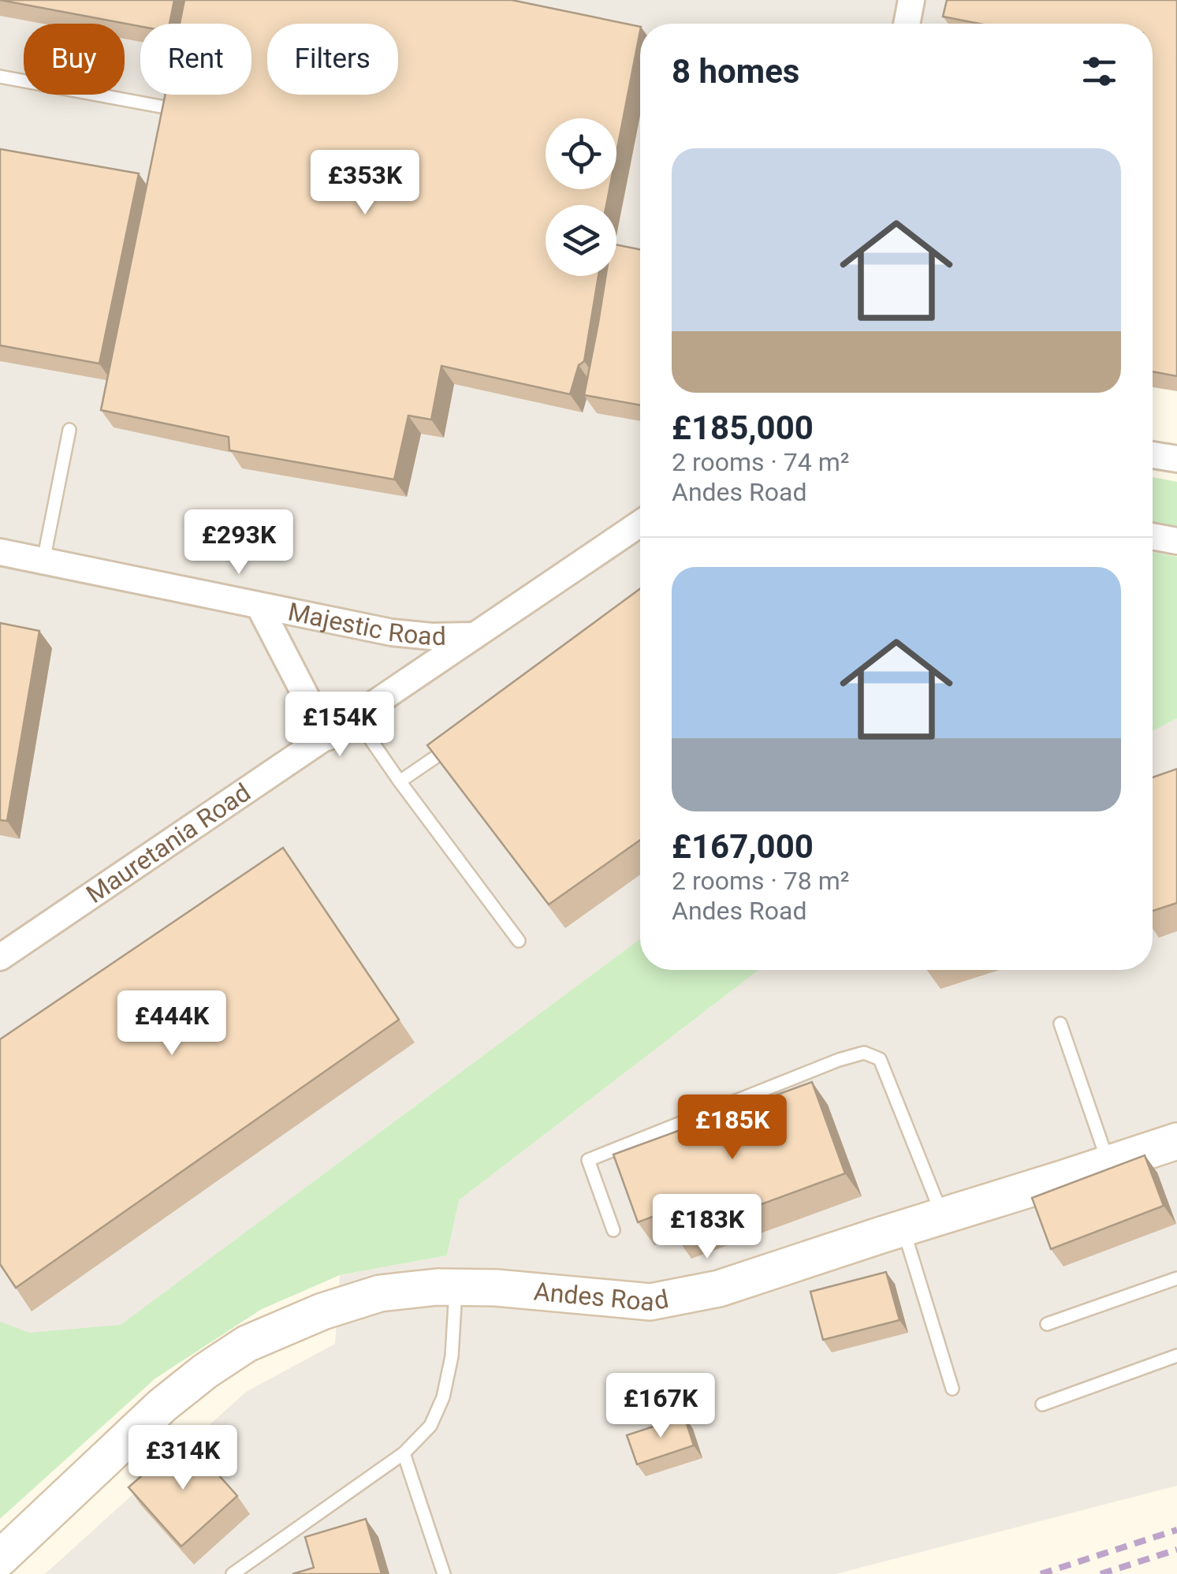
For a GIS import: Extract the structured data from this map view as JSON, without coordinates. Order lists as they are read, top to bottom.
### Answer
{
  "streets": {
    "street": ["Majestic Road", "Mauretania Road", "Andes Road"]
  },
  "crossings": [
    ["Majestic Road", "Mauretania Road"]
  ],
  "page": {
    "chip": ["Buy", "Rent", "Filters"],
    "heading": "8 homes",
    "list": [
      {
        "name": "£185,000",
        "note": "2 rooms · 74 m² · Andes Road"
      },
      {
        "name": "£167,000",
        "note": "2 rooms · 78 m² · Andes Road"
      }
    ],
    "price": [
      "£353K",
      "£293K",
      "£154K",
      "£444K",
      "£185K",
      "£183K",
      "£167K",
      "£314K"
    ]
  }
}
